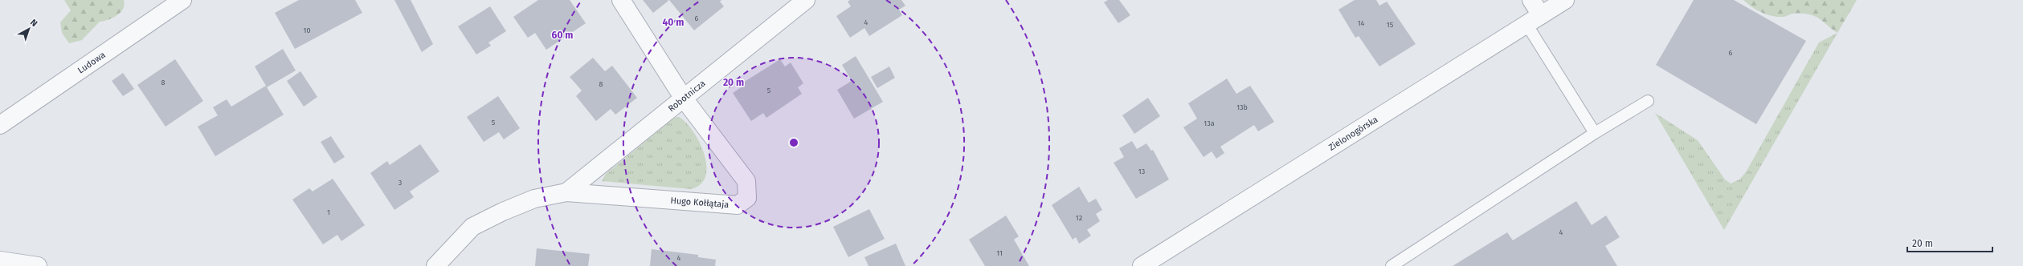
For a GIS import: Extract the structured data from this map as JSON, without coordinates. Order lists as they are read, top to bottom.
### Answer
{
  "streets": {
    "street": [
      "Ludowa",
      "Robotnicza",
      "Zielonogórska",
      "Hugo Kołłątaja"
    ]
  },
  "crossings": [
    ["Robotnicza", "Hugo Kołłątaja"]
  ],
  "house_numbers": [
    "6",
    "4",
    "14",
    "15",
    "10",
    "6",
    "8",
    "8",
    "5",
    "13b",
    "5",
    "13a",
    "13",
    "3",
    "1",
    "12",
    "4",
    "11",
    "4"
  ],
  "scale_bar": "20 m",
  "north": "top right",
  "rings": ["40 m", "60 m", "20 m"]
}
